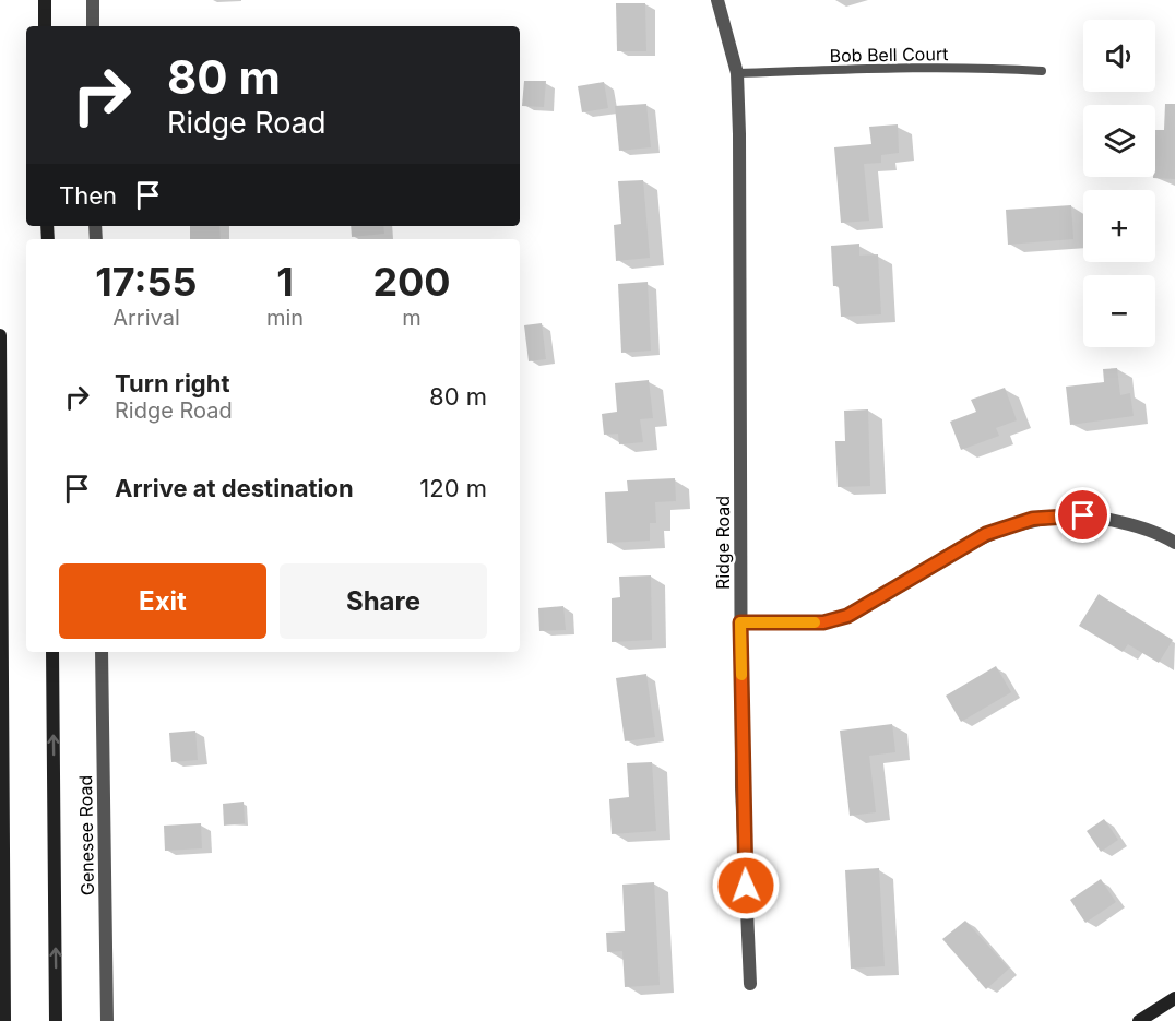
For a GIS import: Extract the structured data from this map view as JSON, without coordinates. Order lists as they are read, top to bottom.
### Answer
{
  "streets": {
    "main road": ["Genesee Road"],
    "street": ["Ridge Road"],
    "lane": ["Bob Bell Court"]
  },
  "crossings": [
    ["Bob Bell Court", "Ridge Road"]
  ],
  "page": {
    "map_buttons": ["+", "−"],
    "turn": ["80 m", "Ridge Road"],
    "then": "Then",
    "eta": [
      "17:55",
      "Arrival",
      "1",
      "min",
      "200",
      "m"
    ],
    "list": [
      {
        "name": "Turn right",
        "note": "Ridge Road",
        "value": "80 m"
      },
      {
        "name": "Arrive at destination",
        "value": "120 m"
      }
    ],
    "buttons": ["Exit", "Share"]
  }
}
